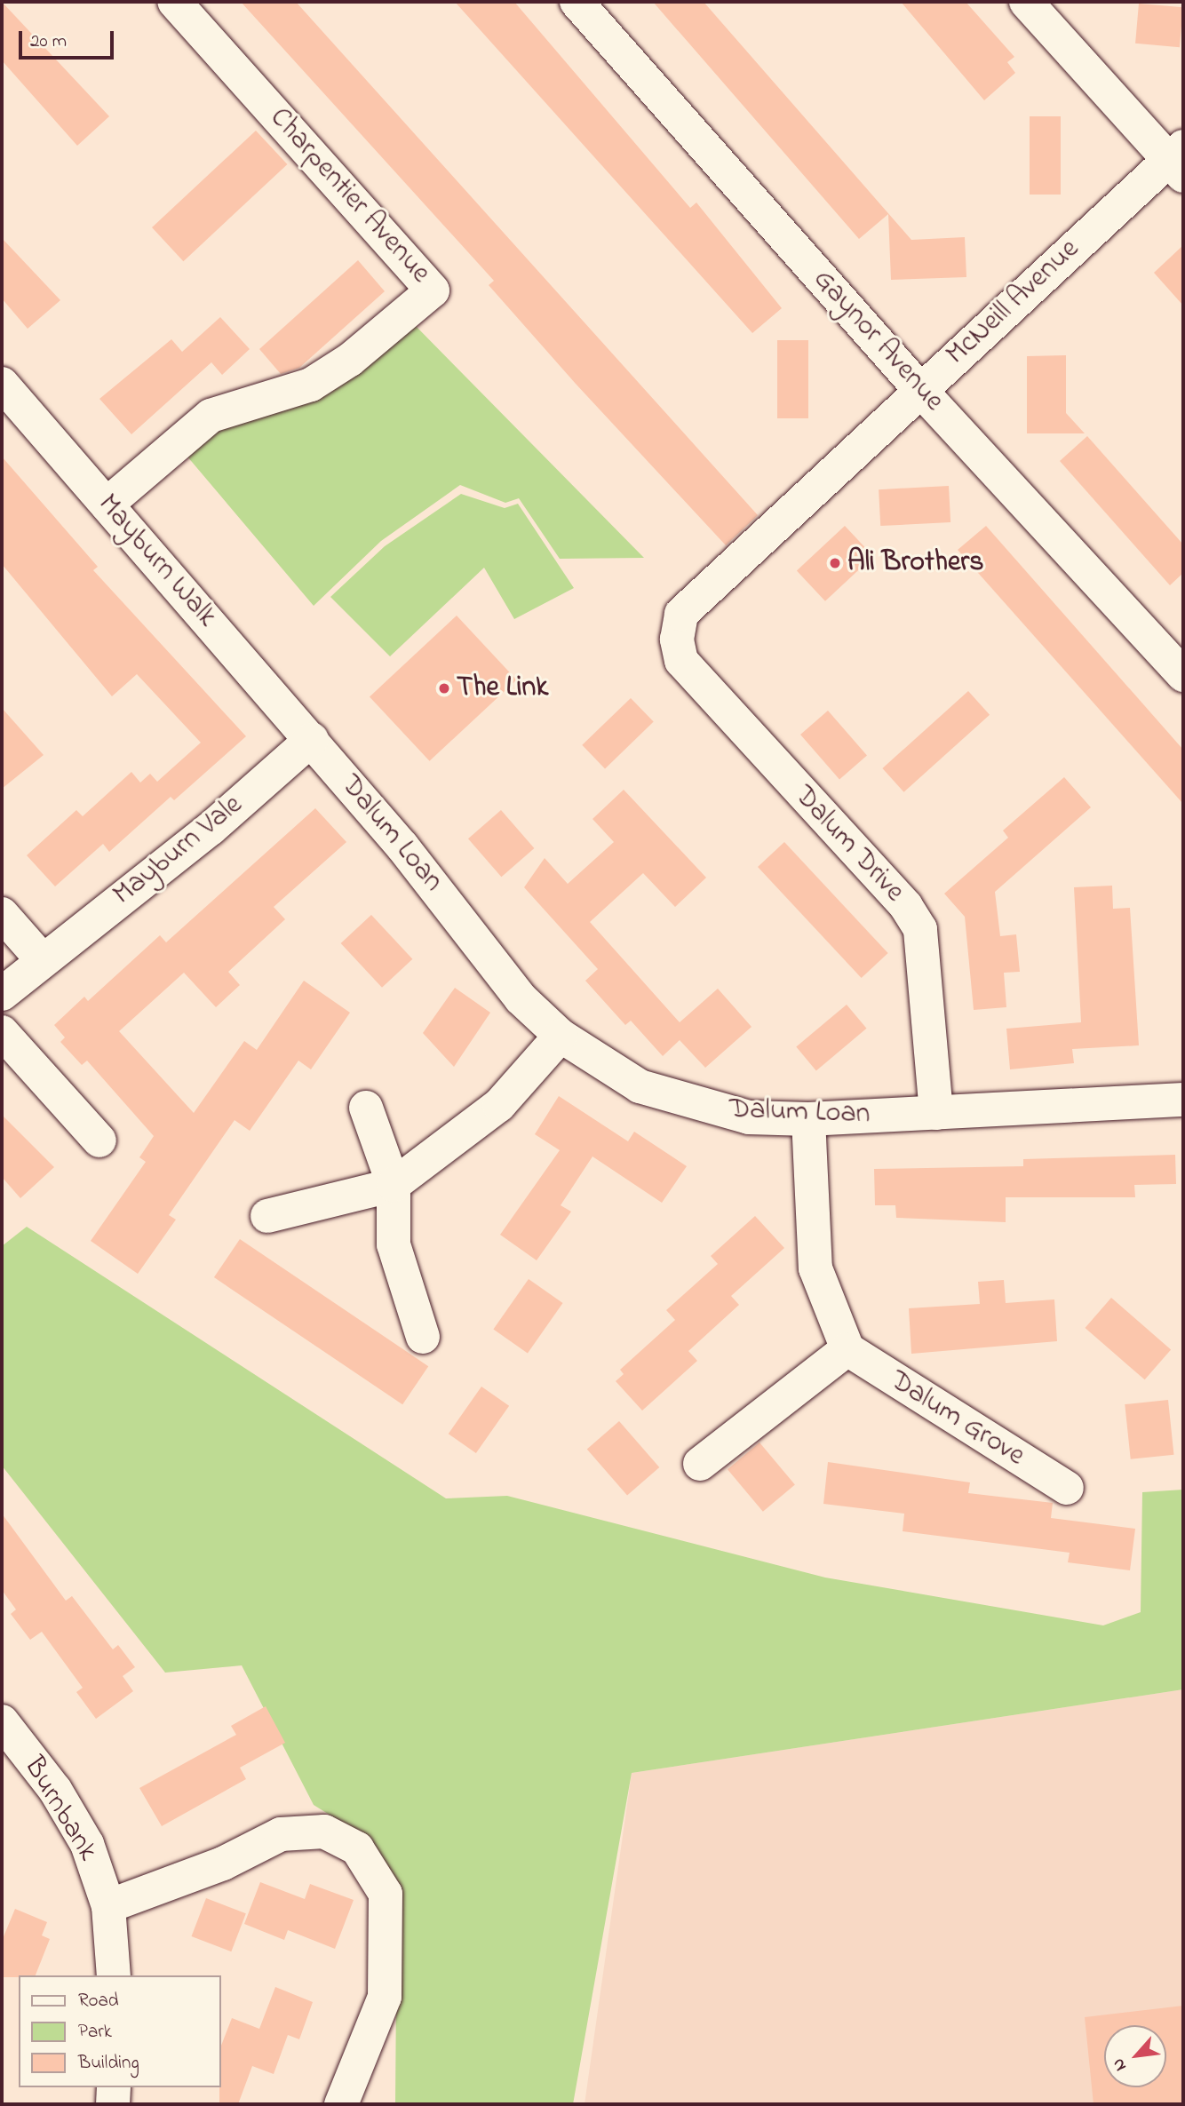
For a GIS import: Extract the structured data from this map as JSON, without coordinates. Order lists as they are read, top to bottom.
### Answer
{
  "streets": {
    "street": [
      "Charpentier Avenue",
      "McNeill Avenue",
      "Gaynor Avenue",
      "Mayburn Walk",
      "Dalum Loan",
      "Dalum Drive",
      "Mayburn Vale",
      "Dalum Grove",
      "Burnbank"
    ]
  },
  "crossings": [
    ["Charpentier Avenue", "Mayburn Walk"],
    ["McNeill Avenue", "Gaynor Avenue"],
    ["McNeill Avenue", "Dalum Drive"],
    ["Mayburn Walk", "Dalum Loan"],
    ["Mayburn Walk", "Mayburn Vale"],
    ["Dalum Loan", "Dalum Drive"],
    ["Dalum Loan", "Mayburn Vale"]
  ],
  "places": ["Ali Brothers", "The Link"],
  "legend": ["Road", "Park", "Building"],
  "scale_bar": "20 m",
  "north": "bottom left"
}
